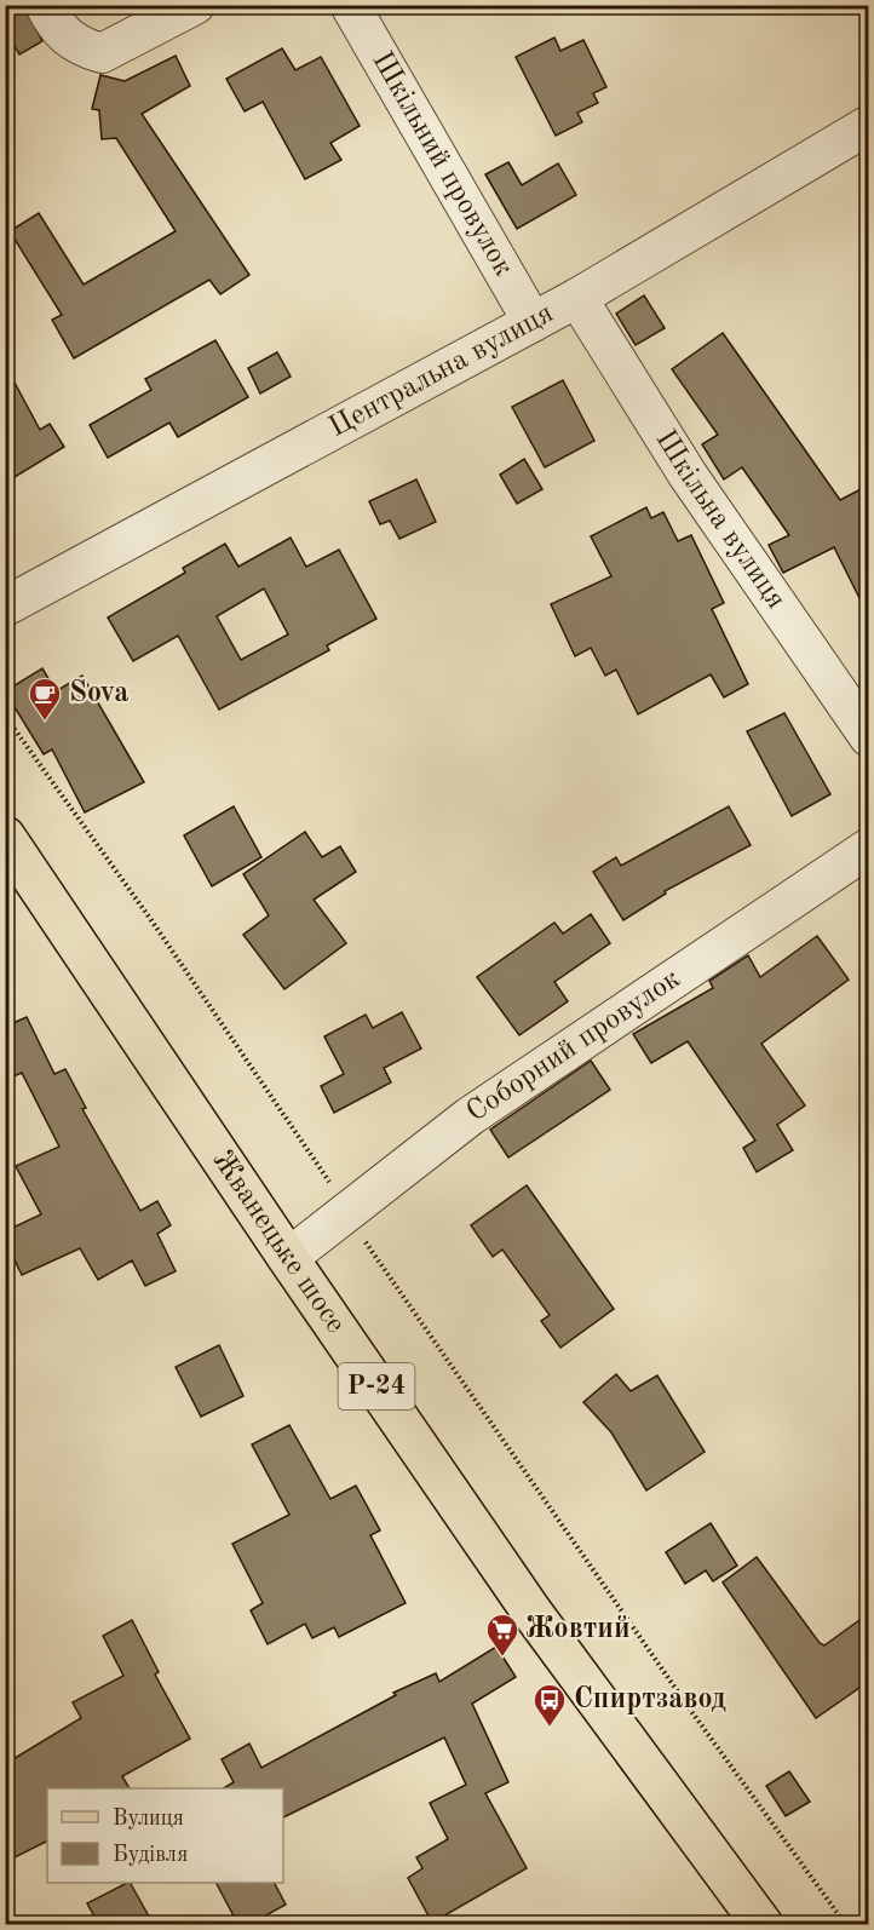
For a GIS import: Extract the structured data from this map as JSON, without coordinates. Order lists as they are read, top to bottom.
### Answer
{
  "streets": {
    "main road": ["Жванецьке шосе", "Р-24"],
    "street": [
      "Шкільний провулок",
      "Центральна вулиця",
      "Шкільна вулиця",
      "Соборний провулок"
    ]
  },
  "crossings": [
    ["Шкільний провулок", "Центральна вулиця"],
    ["Центральна вулиця", "Шкільна вулиця"],
    ["Соборний провулок", "Жванецьке шосе"]
  ],
  "places": {
    "cafe": ["Sova"],
    "supermarket": ["Жовтий"],
    "bus stop": ["Спиртзавод"]
  },
  "legend": ["Вулиця", "Будівля"]
}
